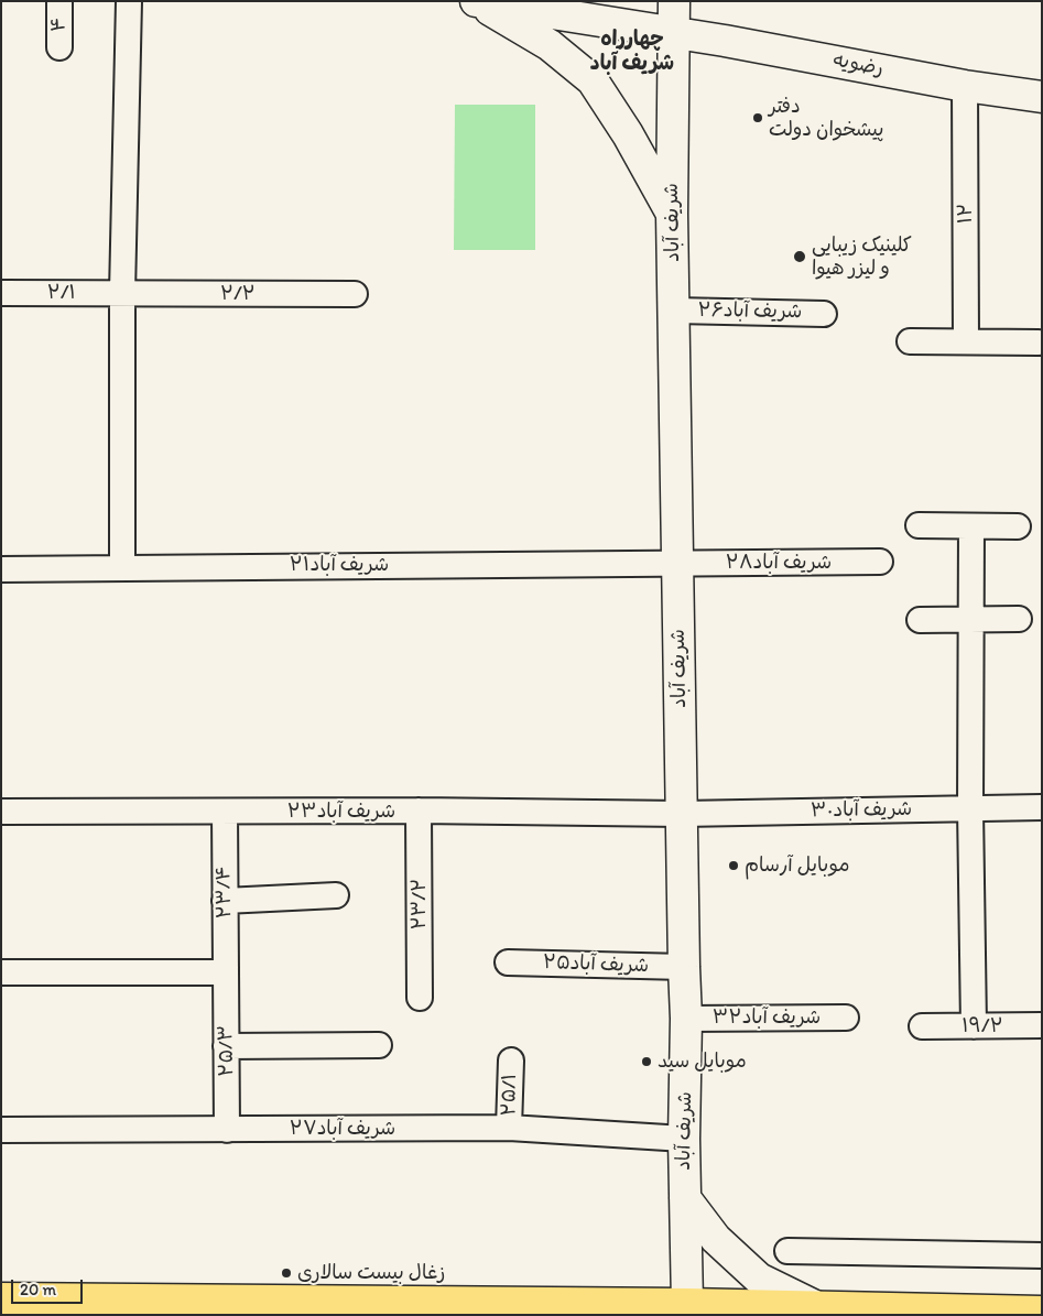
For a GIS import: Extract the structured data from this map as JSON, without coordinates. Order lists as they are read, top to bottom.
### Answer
{
  "streets": {
    "main road": ["رضویه", "شریف آباد"],
    "street": [
      "۴",
      "۱۲",
      "۲/۱",
      "۲/۲",
      "شریف آباد۲۶",
      "شریف آباد۲۸",
      "شریف آباد۲۱",
      "شریف آباد۳۰",
      "شریف آباد۲۳",
      "۲۳/۴",
      "۲۳/۲",
      "شریف آباد۲۵",
      "شریف آباد۳۲",
      "۱۹/۲",
      "۲۵/۳",
      "۲۵/۱",
      "شریف آباد۲۷"
    ]
  },
  "crossings": [
    ["رضویه", "۱۲"],
    ["رضویه", "شریف آباد"],
    ["شریف آباد", "شریف آباد۲۶"],
    ["شریف آباد", "شریف آباد۲۸"],
    ["شریف آباد", "شریف آباد۲۱"],
    ["شریف آباد", "شریف آباد۳۰"],
    ["شریف آباد", "شریف آباد۲۳"],
    ["شریف آباد", "شریف آباد۲۵"],
    ["شریف آباد", "شریف آباد۳۲"],
    ["شریف آباد", "شریف آباد۲۷"],
    ["۲/۱", "۲/۲"],
    ["شریف آباد۲۸", "شریف آباد۲۱"],
    ["شریف آباد۳۰", "شریف آباد۲۳"],
    ["شریف آباد۲۳", "۲۳/۴"],
    ["شریف آباد۲۳", "۲۳/۲"],
    ["۲۳/۴", "۲۵/۳"],
    ["۲۵/۳", "شریف آباد۲۷"],
    ["۲۵/۱", "شریف آباد۲۷"]
  ],
  "districts": ["چهارراه شریف آباد"],
  "places": [
    "دفتر پیشخوان دولت",
    "کلینیک زیبایی و لیزر هیوا",
    "موبایل آرسام",
    "موبایل سید",
    "زغال بیست سالاری"
  ],
  "scale_bar": "20 m"
}
